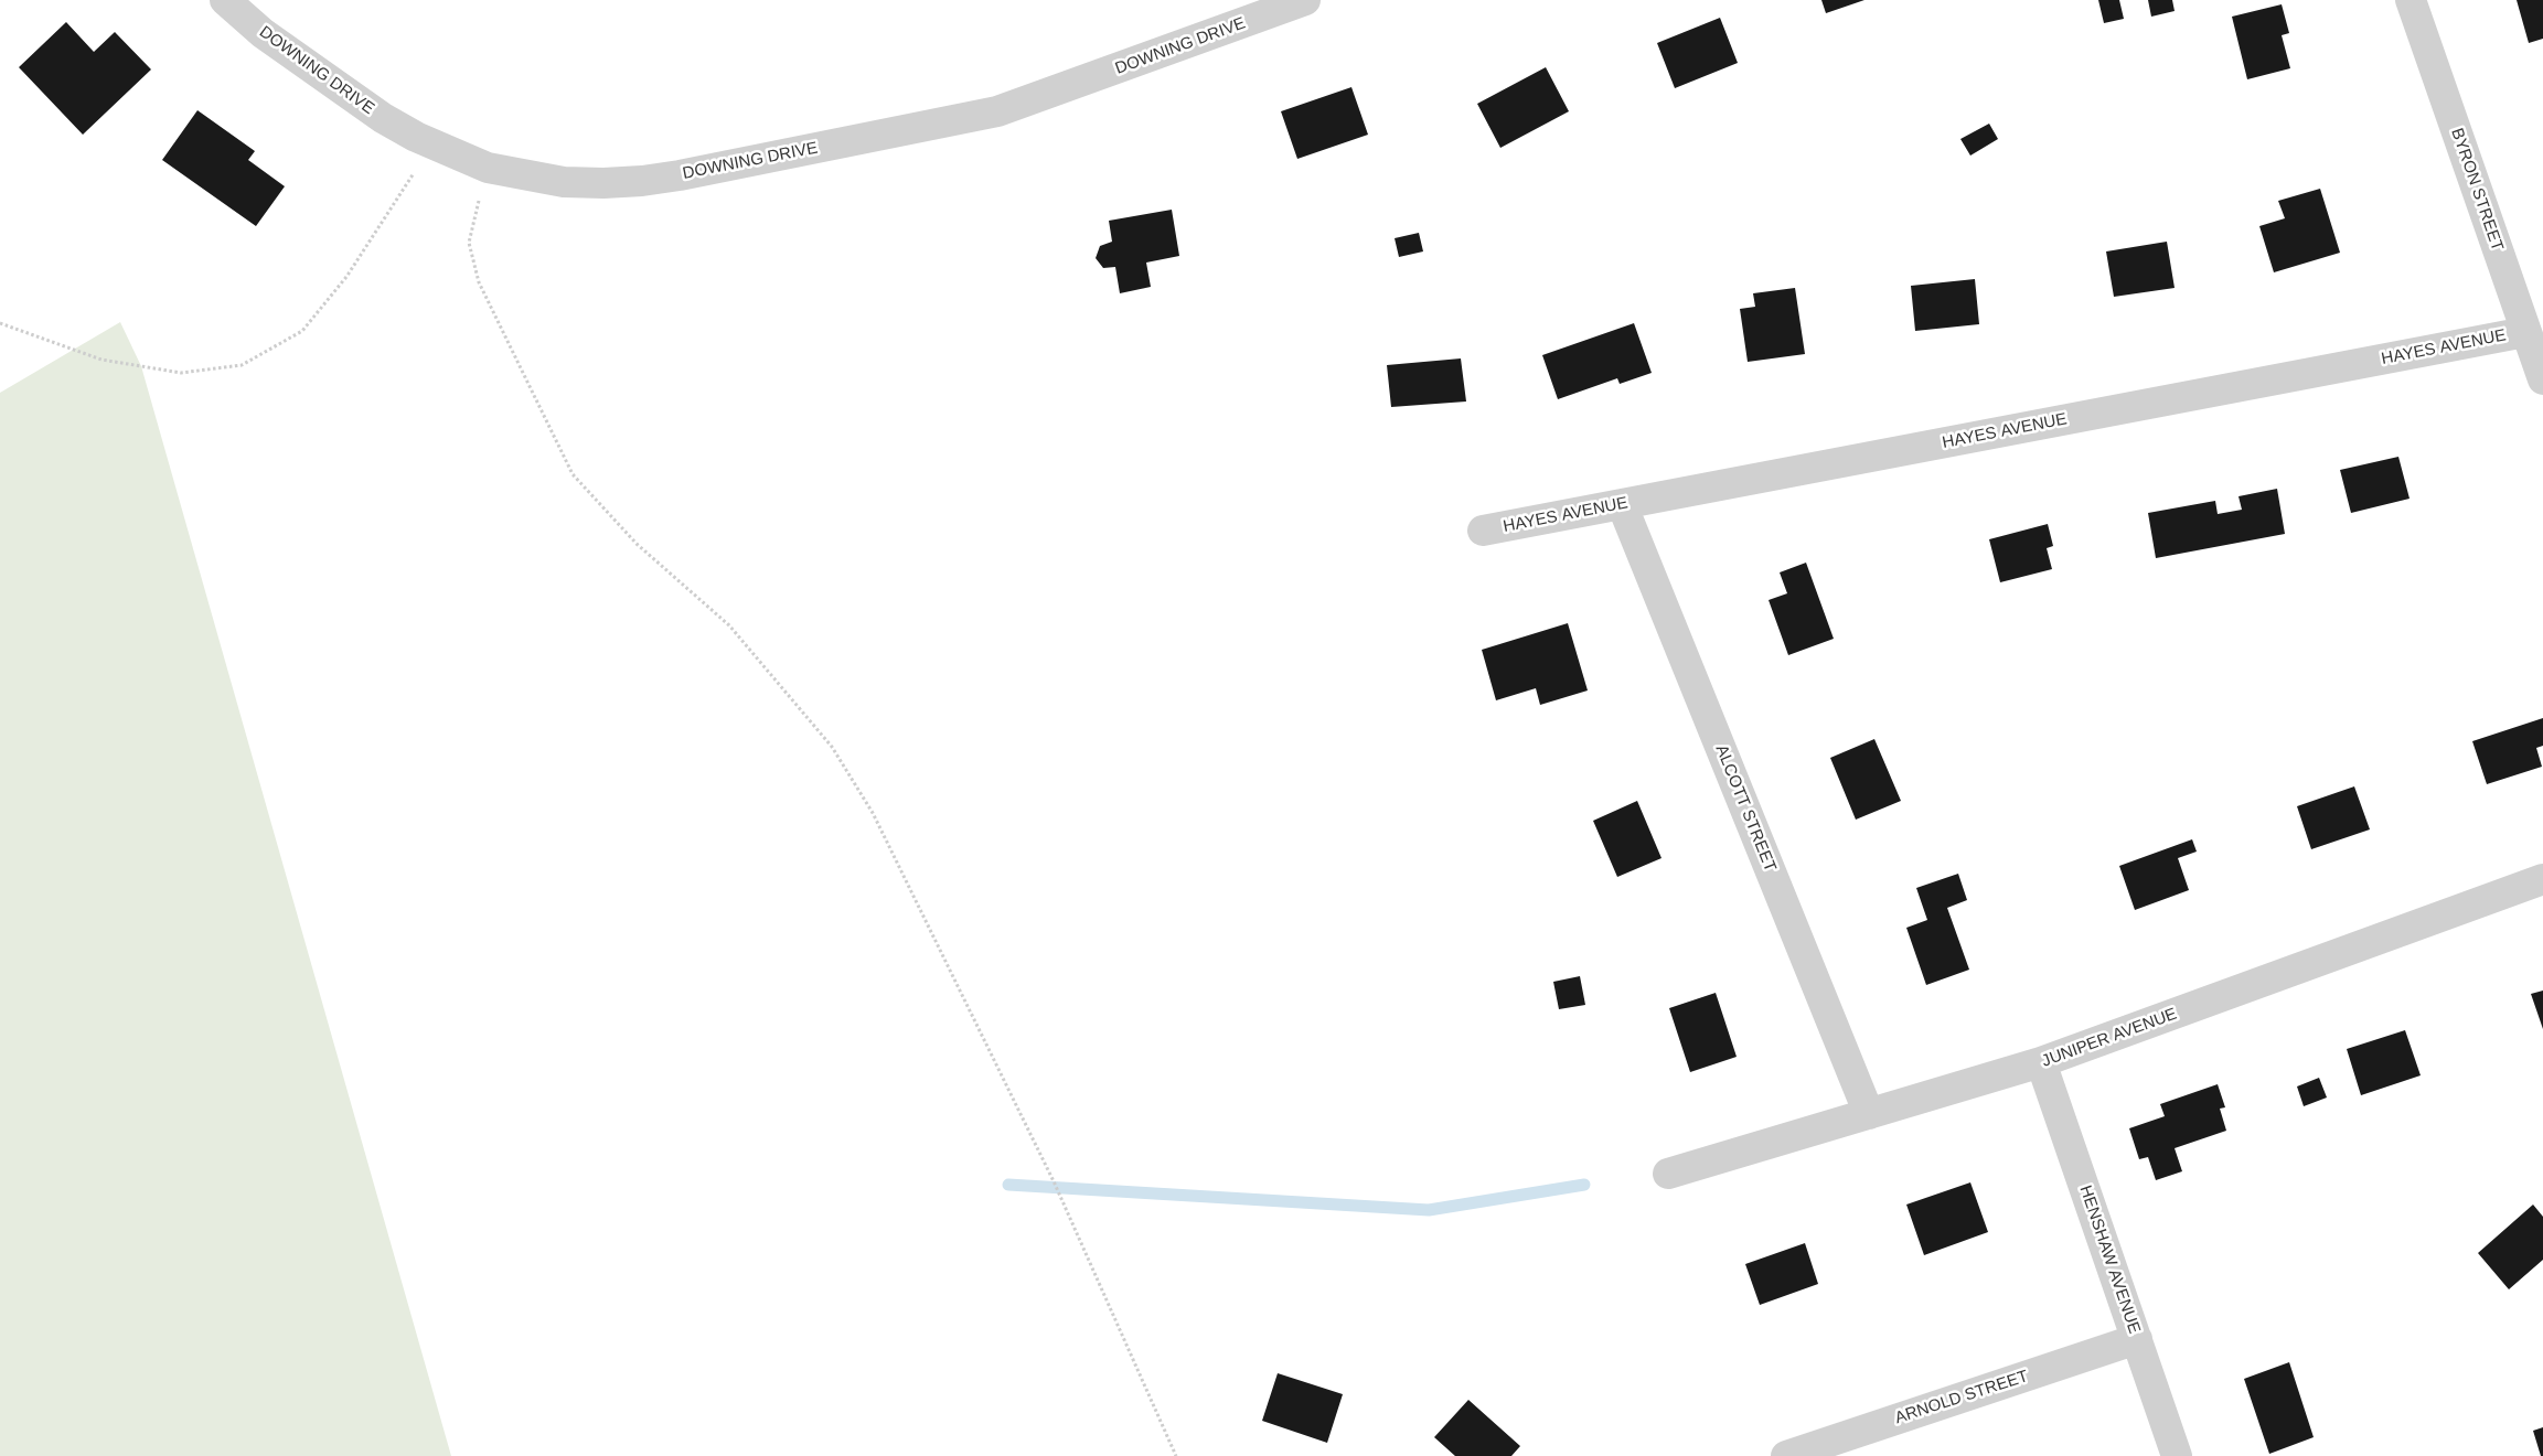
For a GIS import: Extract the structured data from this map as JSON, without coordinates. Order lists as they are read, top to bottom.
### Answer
{
  "streets": {
    "street": [
      "DOWNING DRIVE",
      "BYRON STREET",
      "HAYES AVENUE",
      "ALCOTT STREET",
      "JUNIPER AVENUE",
      "HENSHAW AVENUE",
      "ARNOLD STREET"
    ]
  },
  "crossings": [
    ["BYRON STREET", "HAYES AVENUE"],
    ["HAYES AVENUE", "ALCOTT STREET"],
    ["ALCOTT STREET", "JUNIPER AVENUE"],
    ["JUNIPER AVENUE", "HENSHAW AVENUE"],
    ["HENSHAW AVENUE", "ARNOLD STREET"]
  ]
}
